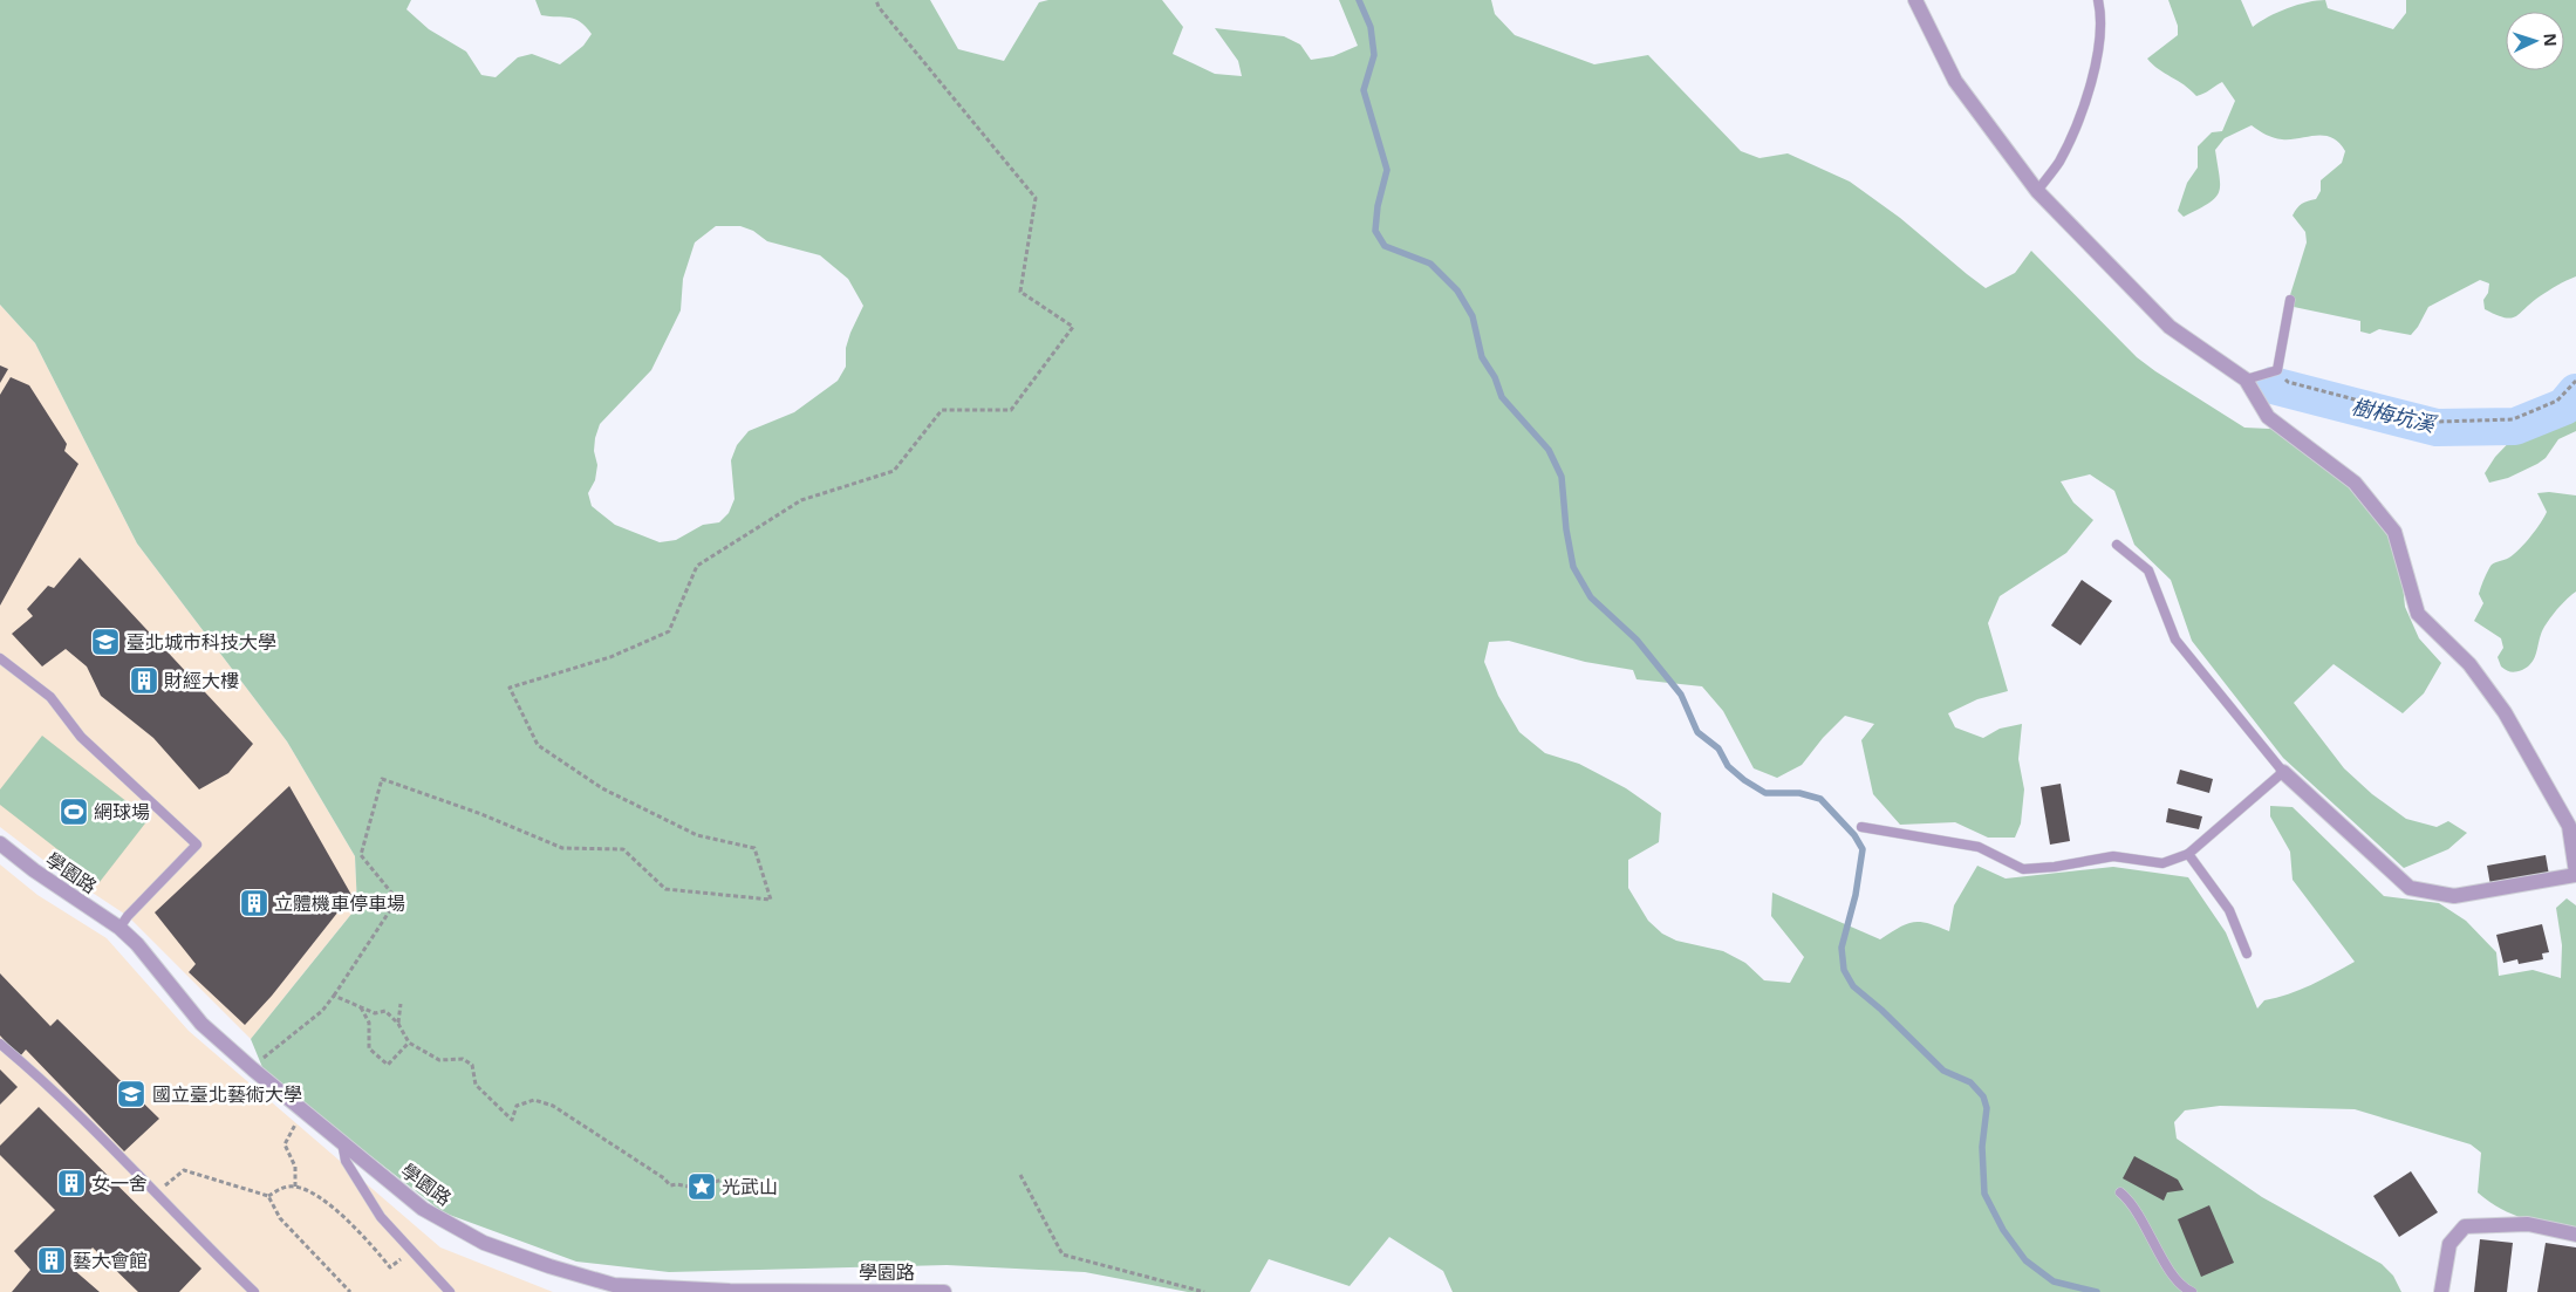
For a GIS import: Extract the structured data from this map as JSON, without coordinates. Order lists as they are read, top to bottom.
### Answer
{
  "streets": {
    "street": ["學園路"]
  },
  "water": ["樹梅坑溪"],
  "places": {
    "school or university": ["臺北城市科技大學", "國立臺北藝術大學"],
    "building": [
      "財經大樓",
      "立體機車停車場",
      "女一舍",
      "藝大會館"
    ],
    "sports": ["網球場"],
    "place": ["光武山"]
  },
  "north": "right"
}
